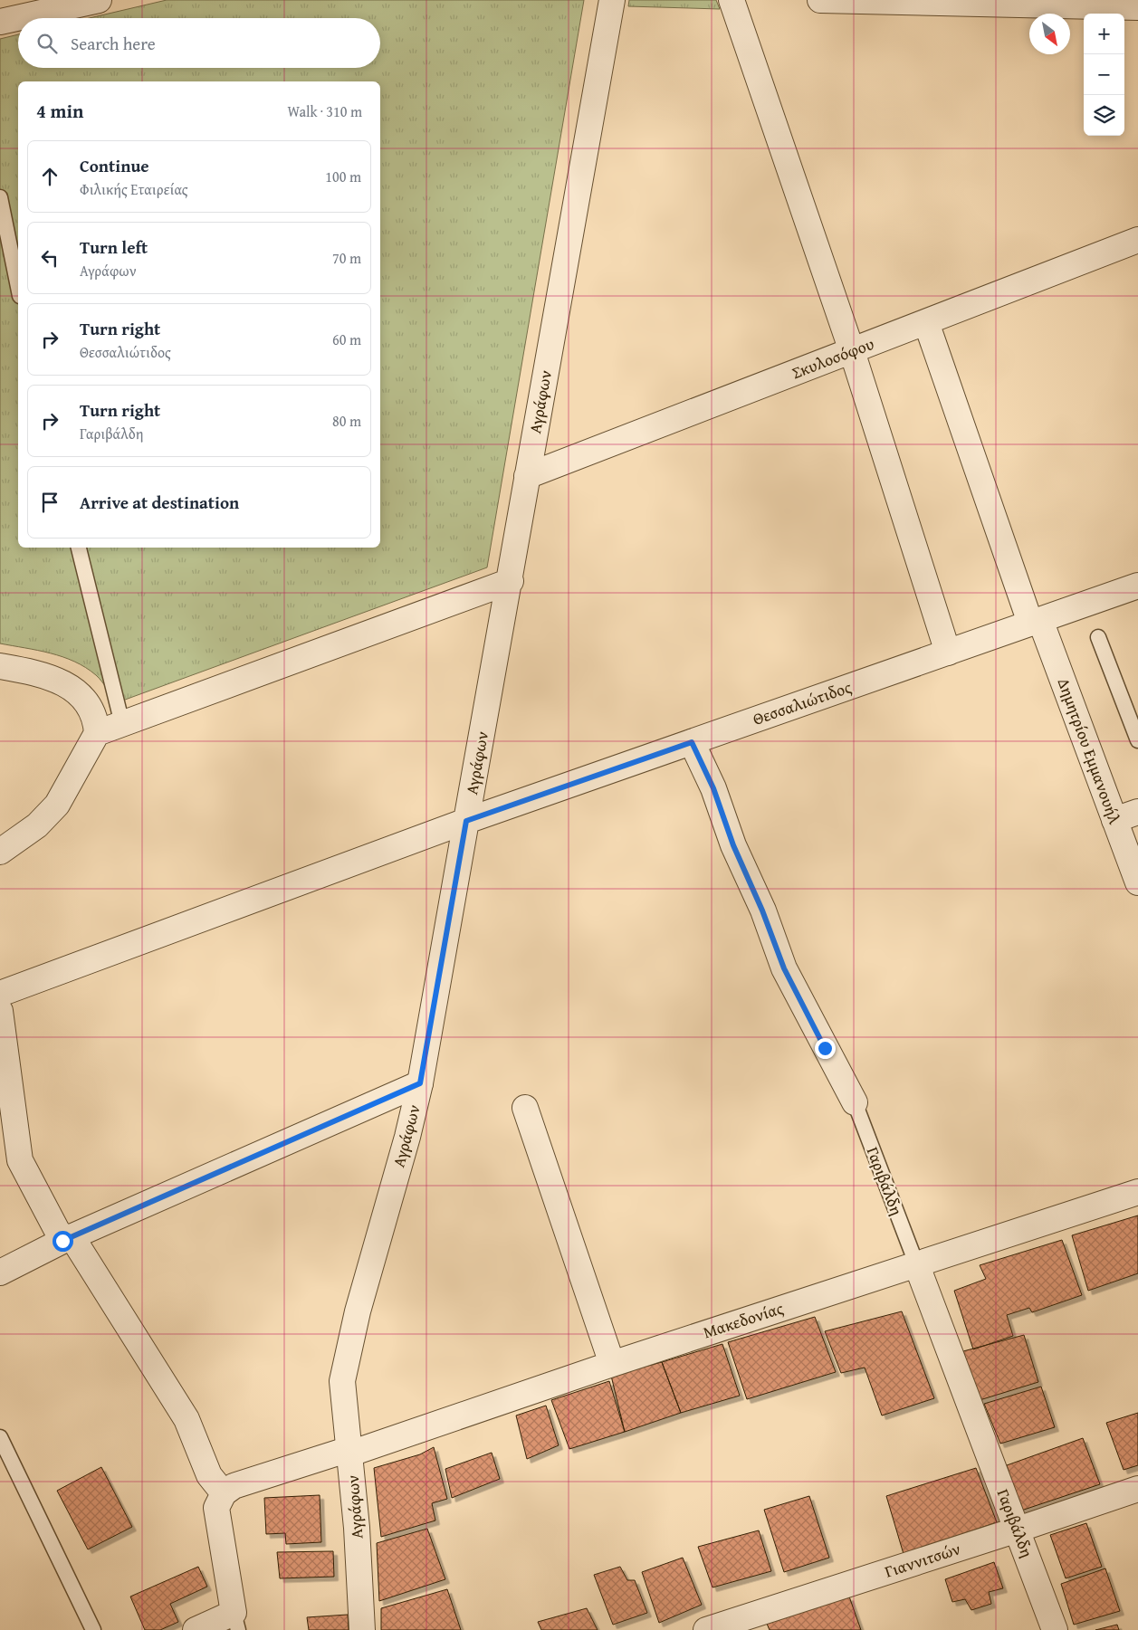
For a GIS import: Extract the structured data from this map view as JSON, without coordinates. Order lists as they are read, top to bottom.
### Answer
{
  "streets": {
    "street": [
      "Σκυλοσόφου",
      "Αγράφων",
      "Θεσσαλιώτιδος",
      "Δημητρίου Εμμανουήλ",
      "Γαριβάλδη",
      "Μακεδονίας",
      "Γιαννιτσών"
    ]
  },
  "crossings": [
    ["Σκυλοσόφου", "Αγράφων"],
    ["Σκυλοσόφου", "Δημητρίου Εμμανουήλ"],
    ["Αγράφων", "Θεσσαλιώτιδος"],
    ["Αγράφων", "Μακεδονίας"],
    ["Θεσσαλιώτιδος", "Δημητρίου Εμμανουήλ"],
    ["Θεσσαλιώτιδος", "Γαριβάλδη"],
    ["Γαριβάλδη", "Μακεδονίας"],
    ["Γαριβάλδη", "Γιαννιτσών"]
  ],
  "north": "bottom right",
  "page": {
    "map_buttons": ["+", "−"],
    "search": "Search here",
    "heading": ["4 min", "Walk · 310 m"],
    "list": [
      ["Continue", "Φιλικής Εταιρείας", "100 m"],
      ["Turn left", "Αγράφων", "70 m"],
      ["Turn right", "Θεσσαλιώτιδος", "60 m"],
      ["Turn right", "Γαριβάλδη", "80 m"],
      "Arrive at destination"
    ]
  }
}
